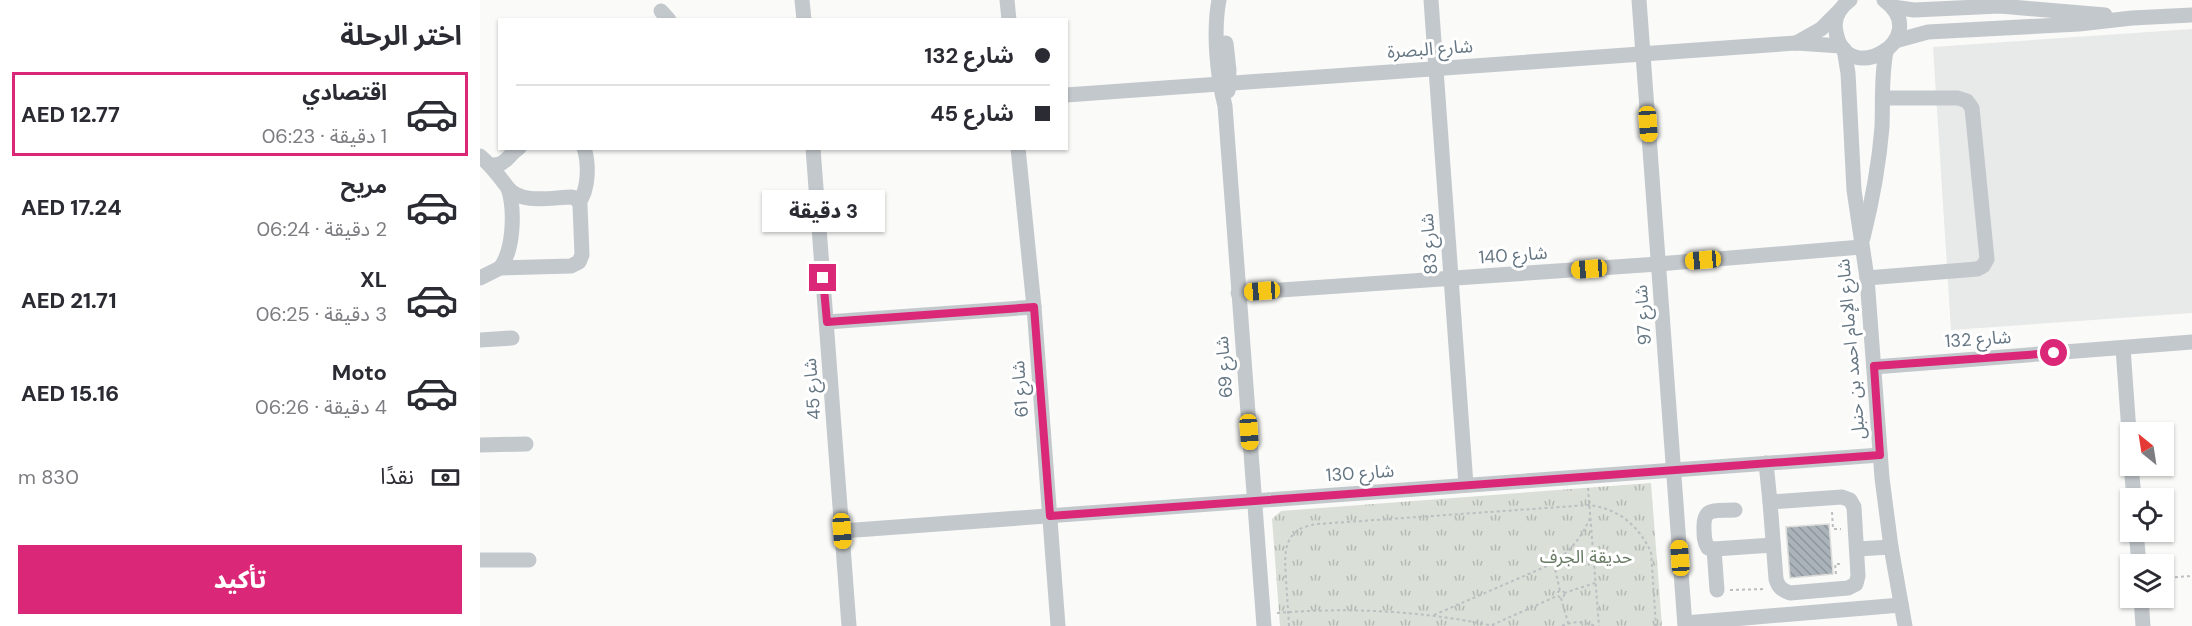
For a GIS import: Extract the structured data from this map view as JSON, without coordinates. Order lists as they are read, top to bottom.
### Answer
{
  "streets": {
    "street": [
      "شارع البصرة",
      "شارع 83",
      "شارع 140",
      "شارع 97",
      "شارع 132",
      "شارع الإمام احمد بن حنبل",
      "شارع 69",
      "شارع 45",
      "شارع 61",
      "شارع 130"
    ]
  },
  "crossings": [
    ["شارع البصرة", "شارع 83"],
    ["شارع البصرة", "شارع 97"],
    ["شارع البصرة", "شارع الإمام احمد بن حنبل"],
    ["شارع البصرة", "شارع 69"],
    ["شارع 83", "شارع 140"],
    ["شارع 83", "شارع 130"],
    ["شارع 140", "شارع 97"],
    ["شارع 140", "شارع الإمام احمد بن حنبل"],
    ["شارع 140", "شارع 69"],
    ["شارع 97", "شارع 130"],
    ["شارع 132", "شارع الإمام احمد بن حنبل"],
    ["شارع الإمام احمد بن حنبل", "شارع 130"],
    ["شارع 69", "شارع 130"],
    ["شارع 45", "شارع 130"],
    ["شارع 61", "شارع 130"]
  ],
  "parks": ["حديقة الجرف"],
  "north": "top left",
  "page": {
    "heading": "اختر الرحلة",
    "banner": ["شارع 132", "شارع 45"],
    "list": [
      {
        "name": "اقتصادي",
        "note": "1 دقيقة · 06:23",
        "value": "AED 12.77"
      },
      {
        "name": "مريح",
        "note": "2 دقيقة · 06:24",
        "value": "AED 17.24"
      },
      {
        "name": "XL",
        "note": "3 دقيقة · 06:25",
        "value": "AED 21.71"
      },
      {
        "name": "Moto",
        "note": "4 دقيقة · 06:26",
        "value": "AED 15.16"
      }
    ],
    "bubble": "3 دقيقة",
    "pay": ["نقدًا", "830 m"],
    "buttons": "تأكيد"
  }
}
